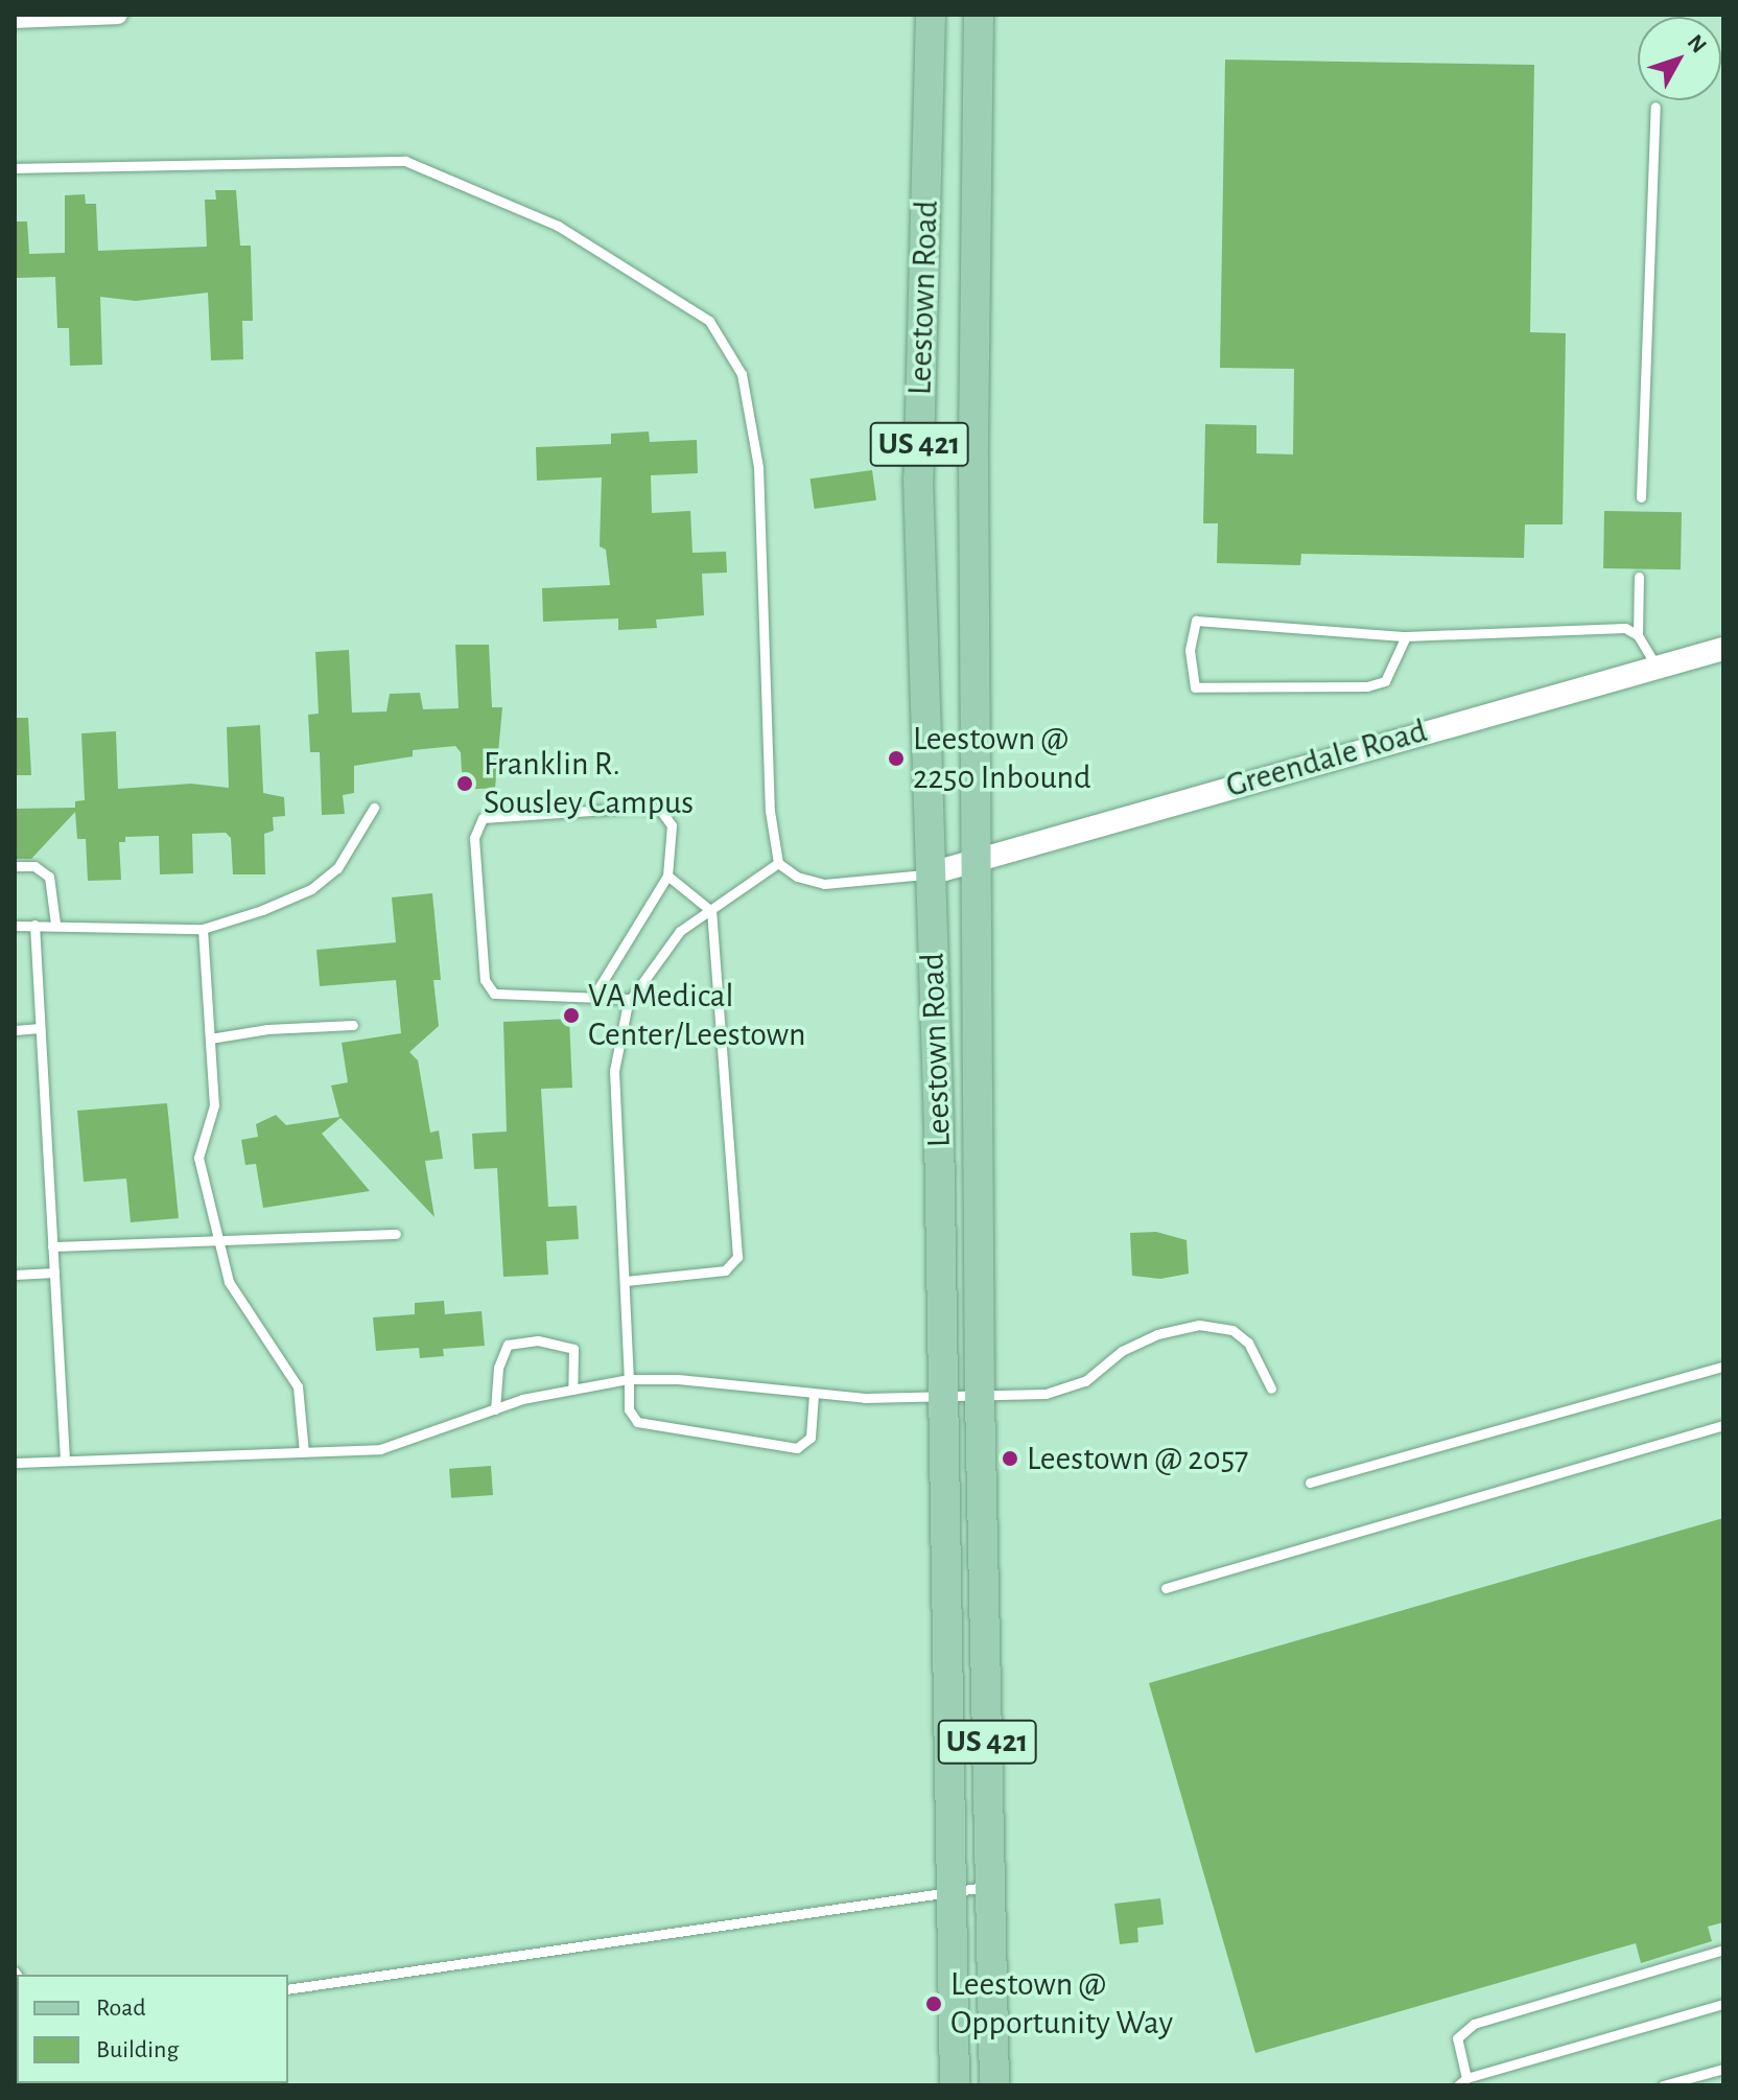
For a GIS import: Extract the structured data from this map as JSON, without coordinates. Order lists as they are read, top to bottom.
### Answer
{
  "streets": {
    "main road": ["Leestown Road", "US 421"],
    "street": ["Greendale Road"]
  },
  "crossings": [
    ["Leestown Road", "Greendale Road"]
  ],
  "places": [
    "Leestown @ 2250 Inbound",
    "Franklin R. Sousley Campus",
    "VA Medical Center/Leestown",
    "Leestown @ 2057",
    "Leestown @ Opportunity Way"
  ],
  "legend": ["Road", "Building"],
  "north": "top right"
}
